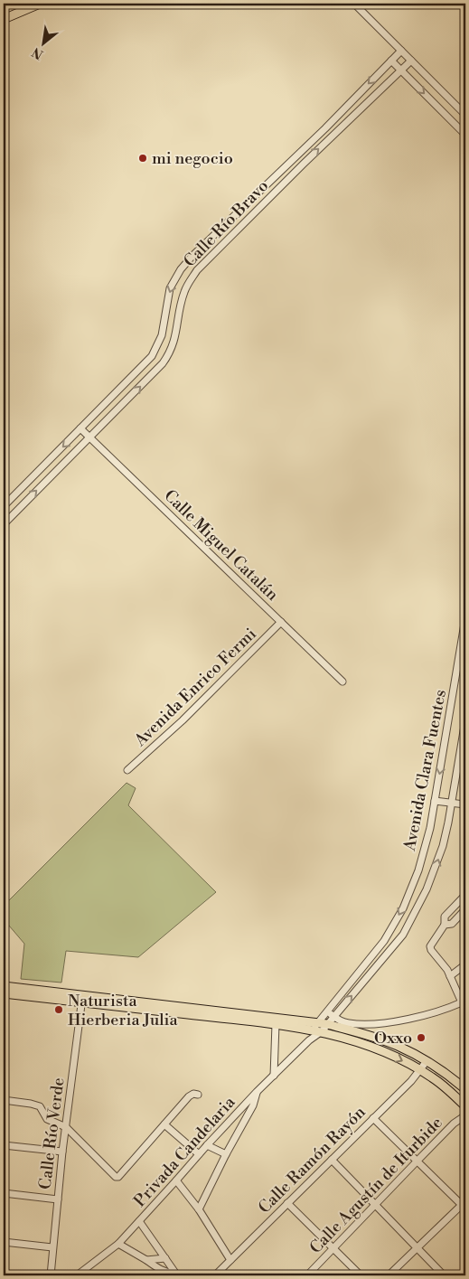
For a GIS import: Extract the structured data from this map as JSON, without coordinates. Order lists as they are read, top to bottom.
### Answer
{
  "streets": {
    "street": [
      "Calle Río Bravo",
      "Calle Miguel Catalán",
      "Avenida Enrico Fermi",
      "Avenida Clara Fuentes",
      "Calle Río Verde",
      "Privada Candelaria",
      "Calle Ramón Rayón",
      "Calle Agustín de Iturbide"
    ]
  },
  "crossings": [
    ["Calle Río Bravo", "Calle Miguel Catalán"],
    ["Calle Miguel Catalán", "Avenida Enrico Fermi"],
    ["Avenida Clara Fuentes", "Privada Candelaria"],
    ["Calle Río Verde", "Privada Candelaria"]
  ],
  "places": ["mi negocio", "Naturista Hierberia Julia", "Oxxo"],
  "north": "bottom left"
}
